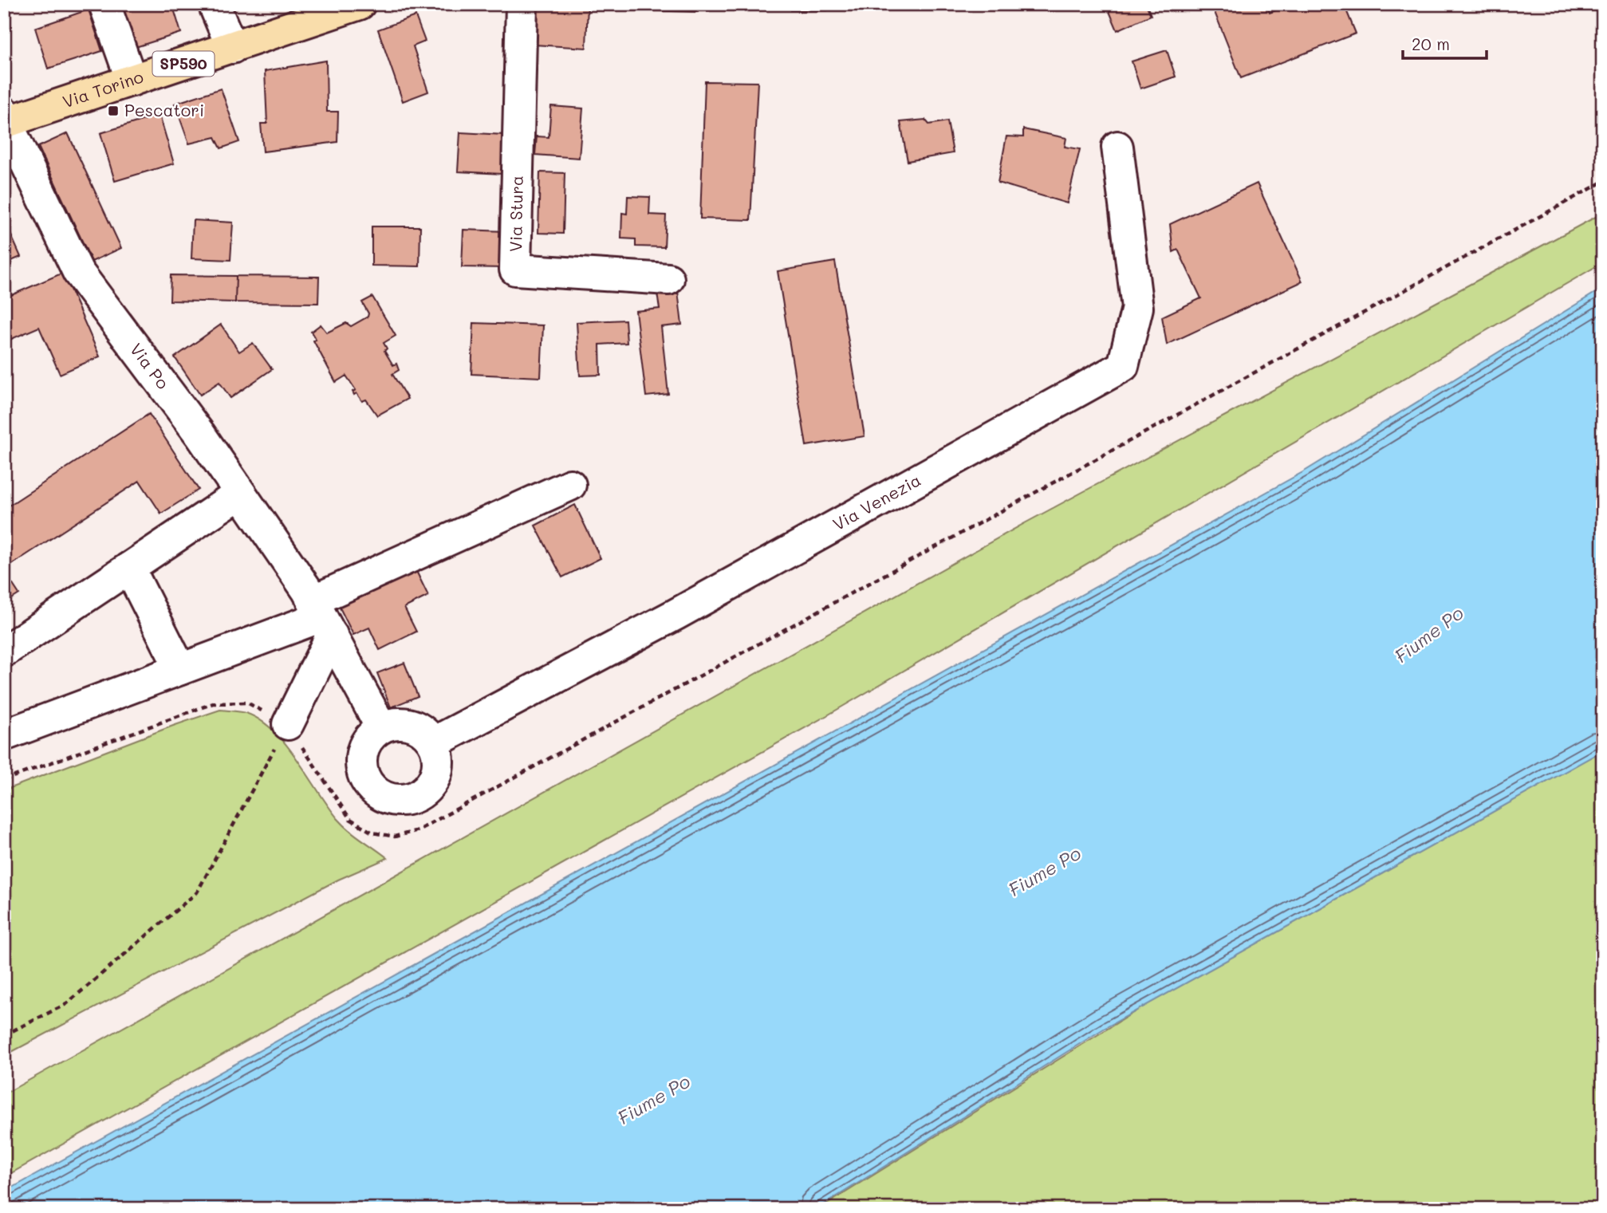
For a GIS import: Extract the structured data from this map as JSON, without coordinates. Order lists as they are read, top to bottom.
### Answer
{
  "streets": {
    "main road": ["SP590", "Via Torino"],
    "street": ["Via Stura", "Via Po", "Via Venezia"]
  },
  "crossings": [
    ["Via Torino", "Via Po"],
    ["Via Po", "Via Venezia"]
  ],
  "water": ["Fiume Po"],
  "places": {
    "transit": ["Pescatori"]
  },
  "scale_bar": "20 m"
}
